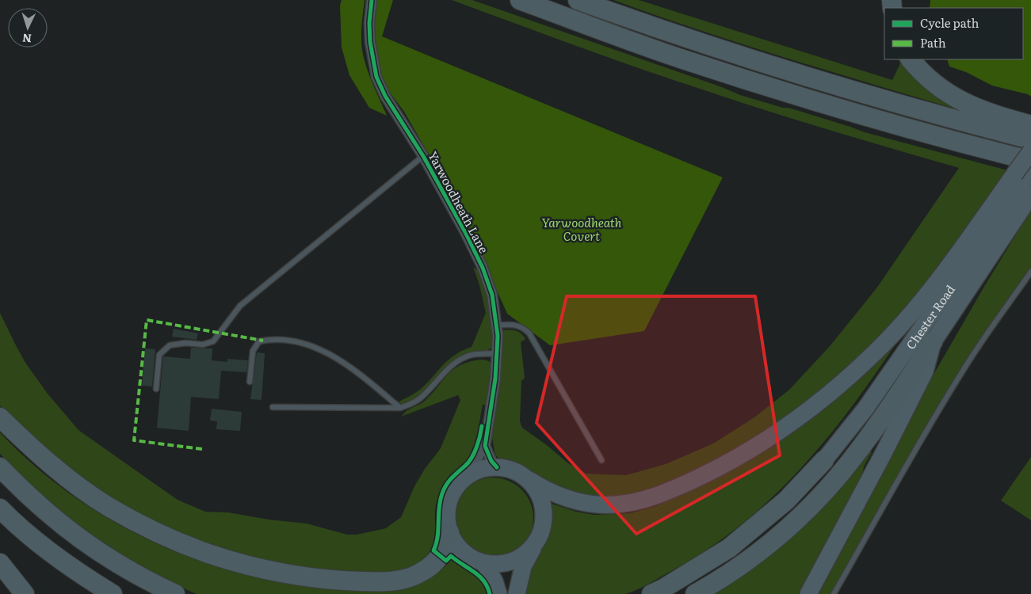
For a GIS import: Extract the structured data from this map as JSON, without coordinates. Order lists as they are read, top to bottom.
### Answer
{
  "streets": {
    "highway": ["Chester Road"],
    "street": ["Yarwoodheath Lane"]
  },
  "parks": ["Yarwoodheath Covert"],
  "legend": ["Cycle path", "Path"],
  "north": "bottom"
}
